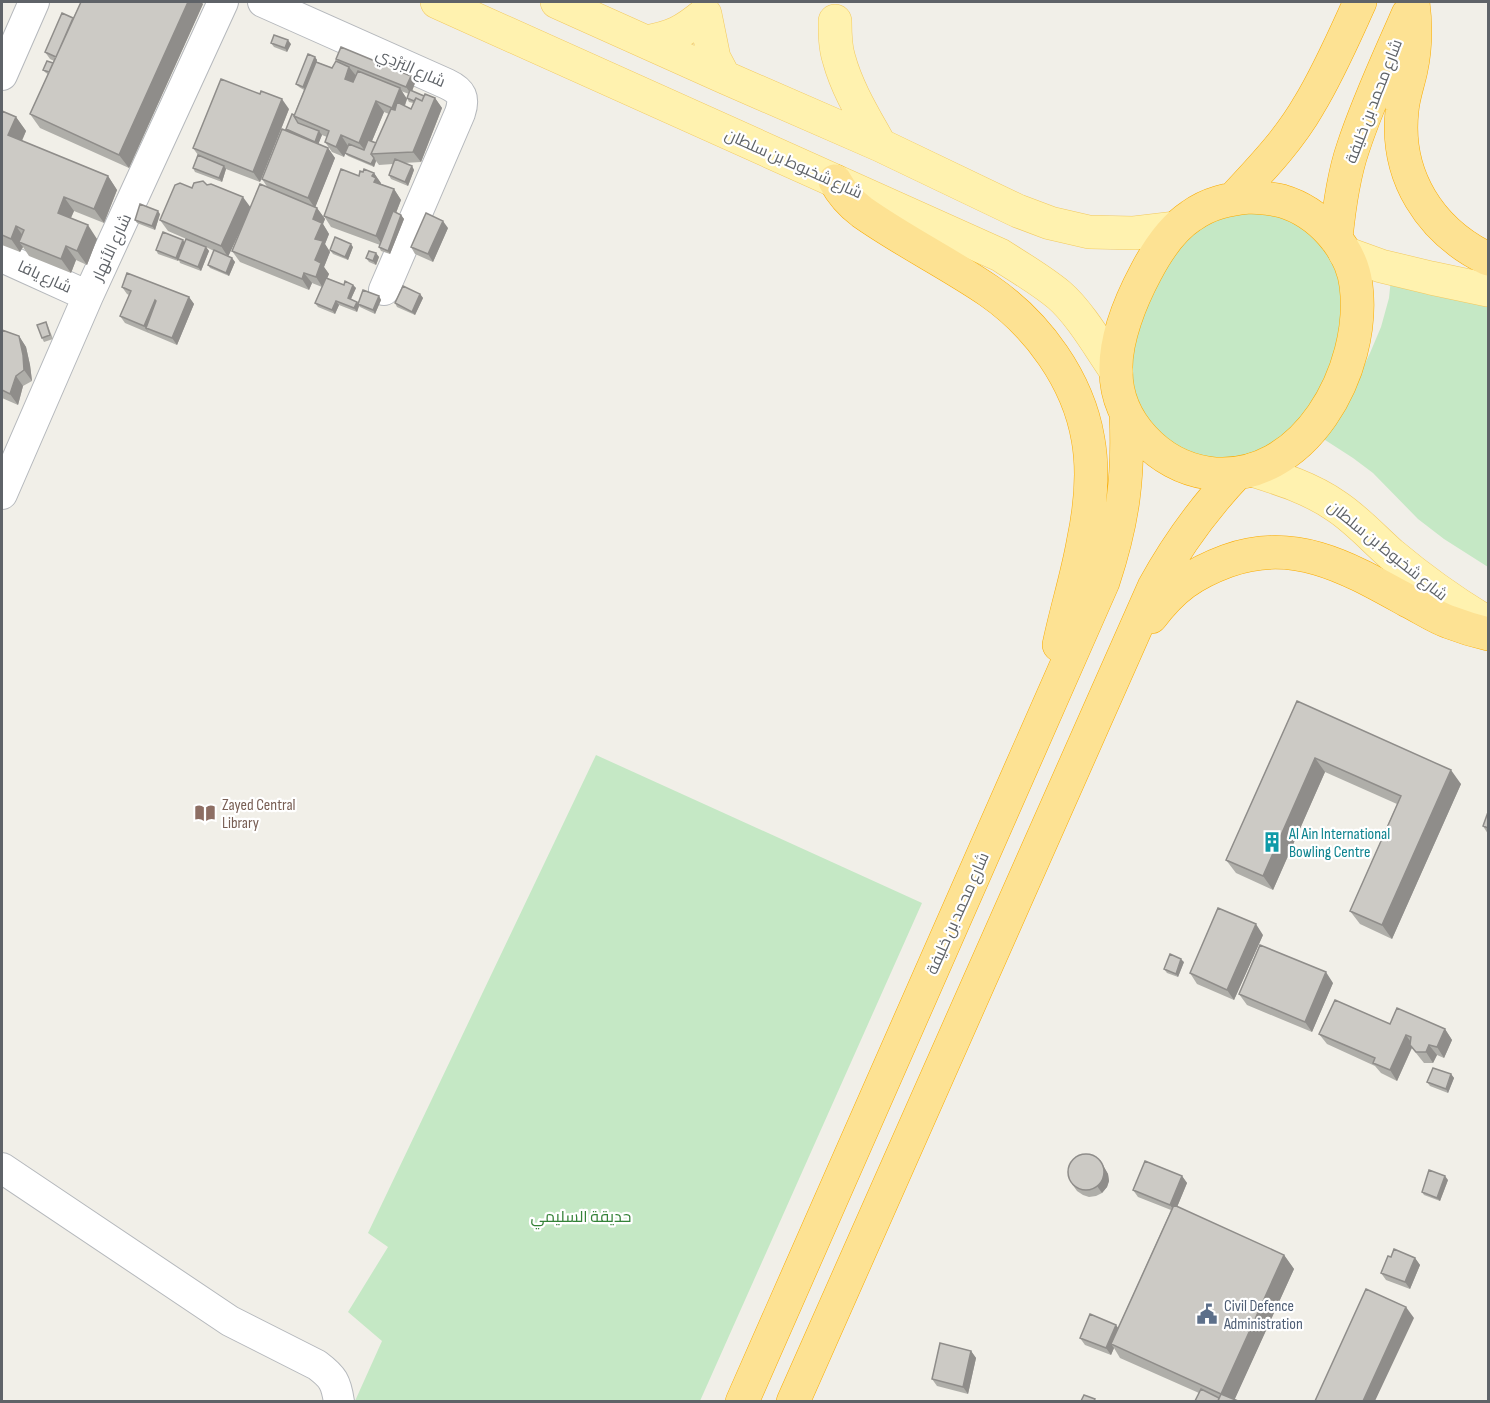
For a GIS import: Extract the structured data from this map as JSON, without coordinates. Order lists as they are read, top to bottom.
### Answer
{
  "streets": {
    "highway": ["شارع محمد بن خليفة"],
    "main road": ["شارع شخبوط بن سلطان"],
    "street": ["شارع البَرْدِي", "شارع الأنهار", "شارع يافا"]
  },
  "crossings": [
    ["شارع الأنهار", "شارع يافا"]
  ],
  "parks": ["حديقة السليمي"],
  "places": {
    "library": ["Zayed Central Library"],
    "building": ["Al Ain International Bowling Centre"],
    "public building": ["Civil Defence Administration"]
  }
}
